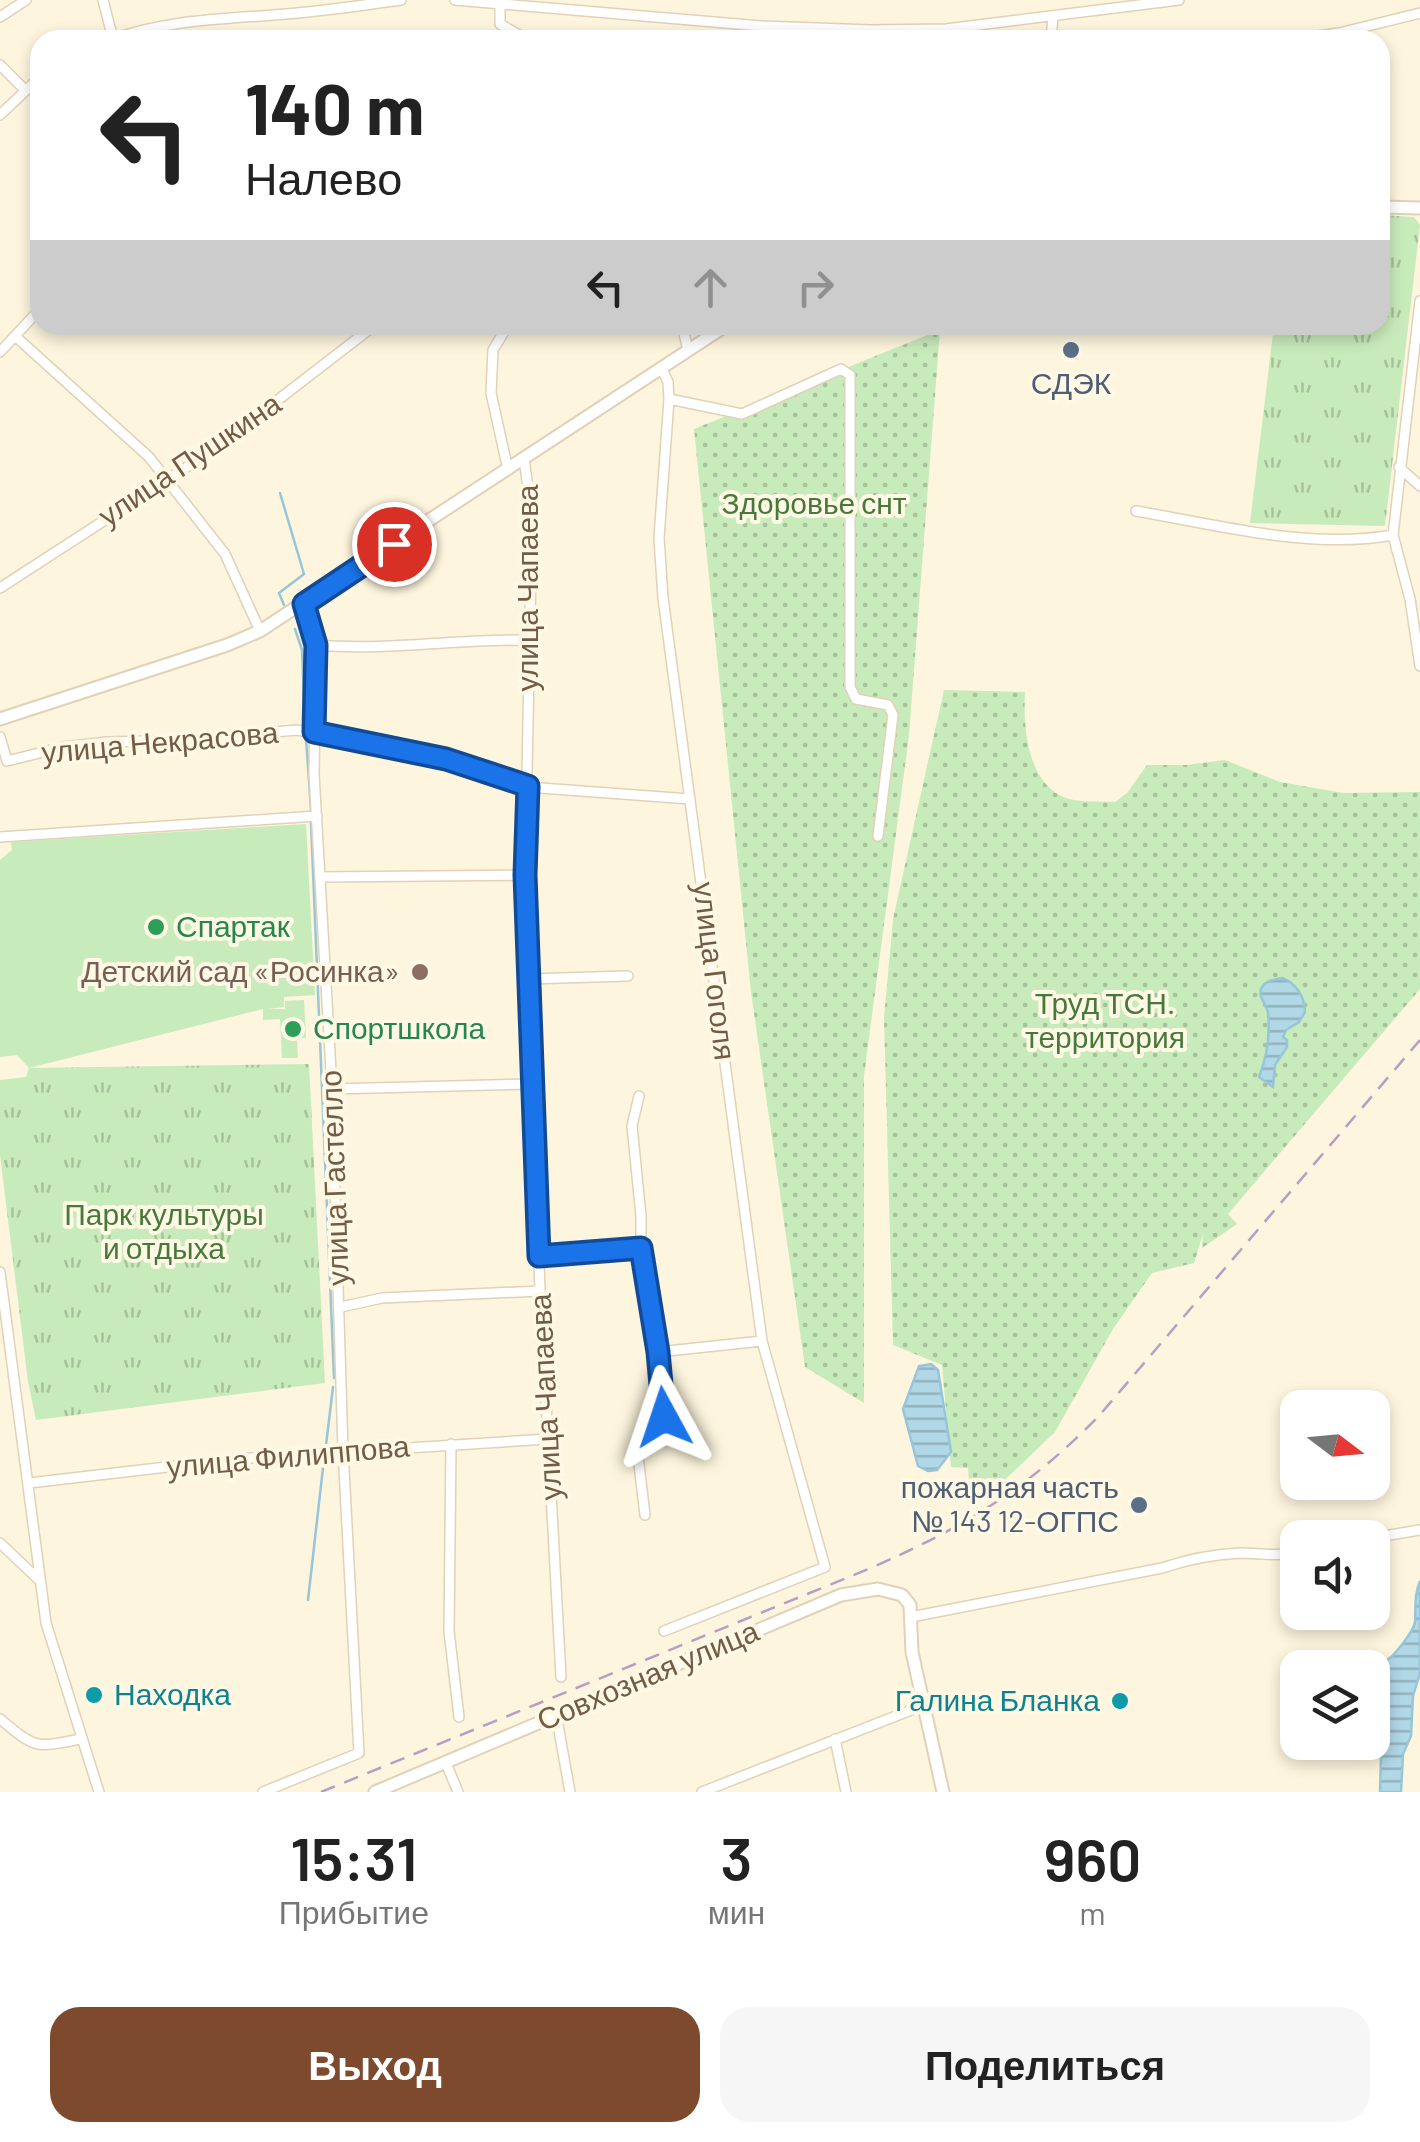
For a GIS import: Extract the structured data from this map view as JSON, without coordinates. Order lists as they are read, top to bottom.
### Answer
{
  "streets": {
    "street": [
      "улица Пушкина",
      "улица Чапаева",
      "улица Некрасова",
      "улица Гоголя",
      "улица Гастелло",
      "улица Филиппова",
      "Совхозная улица"
    ]
  },
  "crossings": [
    ["улица Чапаева", "улица Некрасова"],
    ["улица Чапаева", "улица Филиппова"],
    ["улица Некрасова", "улица Гоголя"],
    ["улица Некрасова", "улица Гастелло"],
    ["улица Гастелло", "улица Филиппова"]
  ],
  "parks": ["Здоровье снт", "Труд ТСН. территория", "Парк культуры и отдыха"],
  "places": [
    "СДЭК",
    "Спартак",
    "Детский сад «Росинка»",
    "Спортшкола",
    "пожарная часть № 143 12-ОГПС",
    "Находка",
    "Галина Бланка"
  ],
  "north": "right",
  "page": {
    "turn": ["140 m", "Налево"],
    "eta": [
      "15:31",
      "Прибытие",
      "3",
      "мин",
      "960",
      "m"
    ],
    "buttons": ["Выход", "Поделиться"]
  }
}
